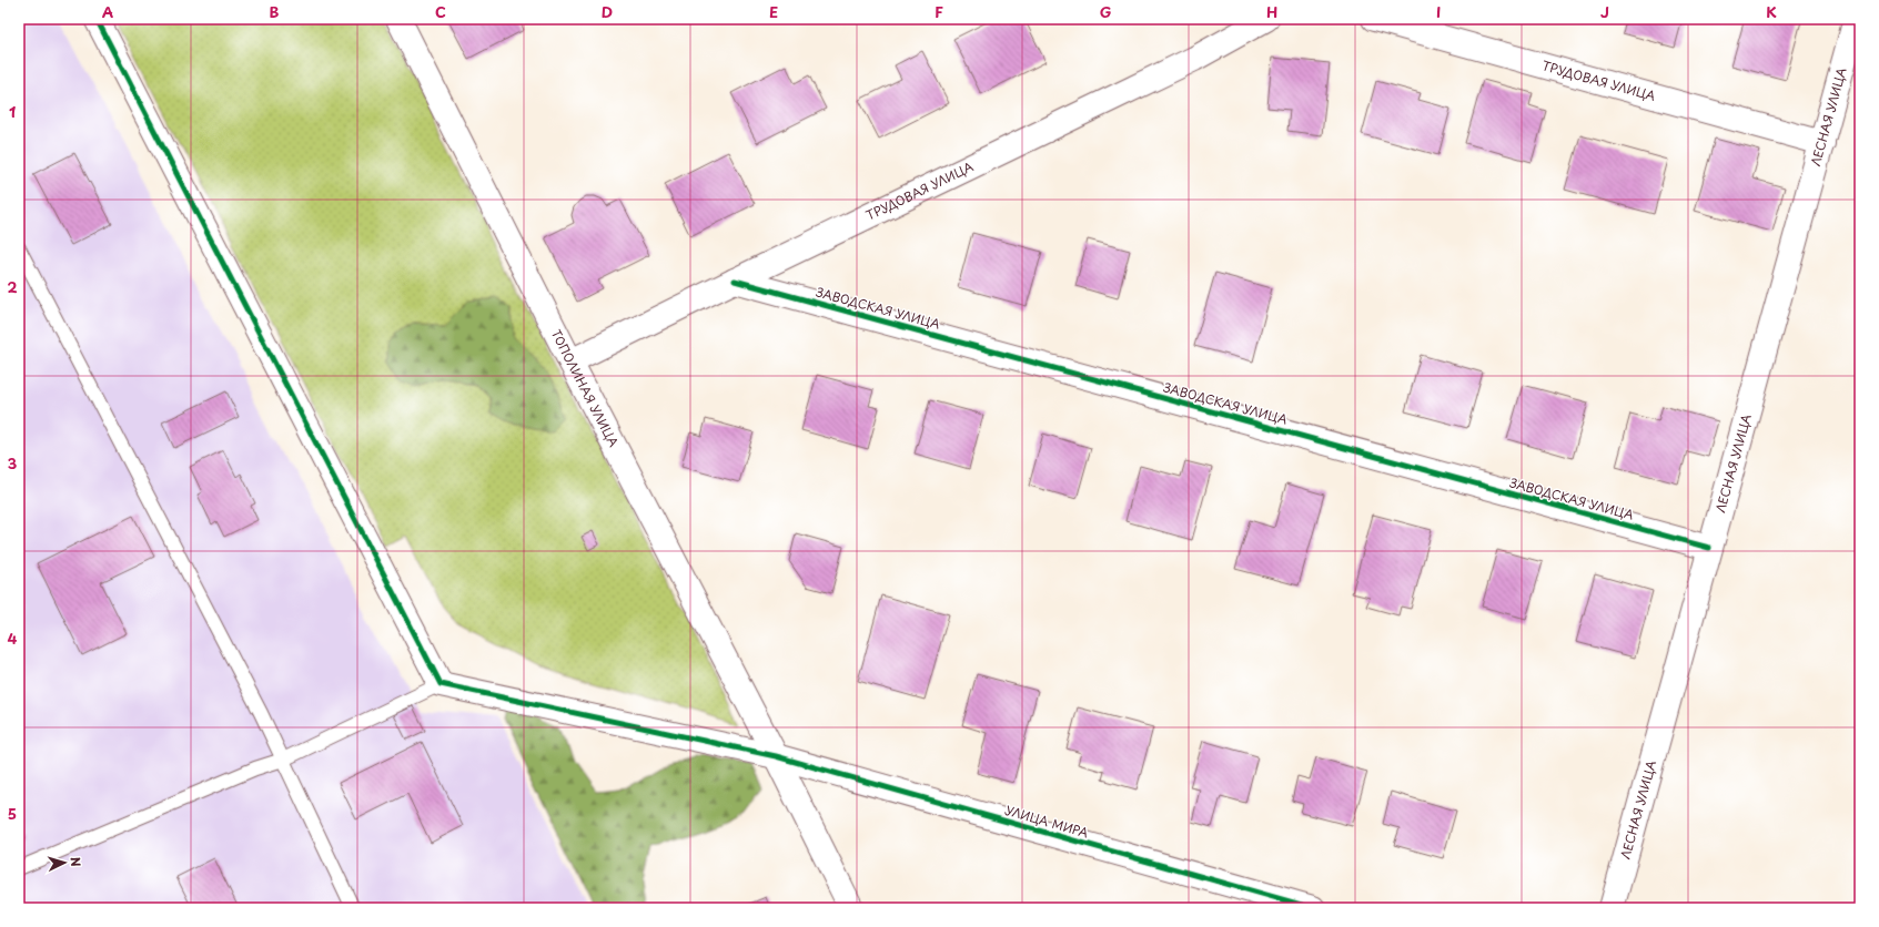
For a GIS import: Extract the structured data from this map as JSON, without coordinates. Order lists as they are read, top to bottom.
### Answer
{
  "streets": {
    "street": [
      "ТРУДОВАЯ УЛИЦА",
      "ЛЕСНАЯ УЛИЦА",
      "ЗАВОДСКАЯ УЛИЦА",
      "ТОПОЛИНАЯ УЛИЦА",
      "УЛИЦА МИРА"
    ]
  },
  "crossings": [
    ["ТРУДОВАЯ УЛИЦА", "ЛЕСНАЯ УЛИЦА"],
    ["ТРУДОВАЯ УЛИЦА", "ЗАВОДСКАЯ УЛИЦА"],
    ["ТРУДОВАЯ УЛИЦА", "ТОПОЛИНАЯ УЛИЦА"],
    ["ЛЕСНАЯ УЛИЦА", "ЗАВОДСКАЯ УЛИЦА"],
    ["ТОПОЛИНАЯ УЛИЦА", "УЛИЦА МИРА"]
  ],
  "north": "right",
  "grid": {
    "columns": [
      "A",
      "B",
      "C",
      "D",
      "E",
      "F",
      "G",
      "H",
      "I",
      "J",
      "K"
    ],
    "rows": [
      "1",
      "2",
      "3",
      "4",
      "5"
    ]
  }
}
